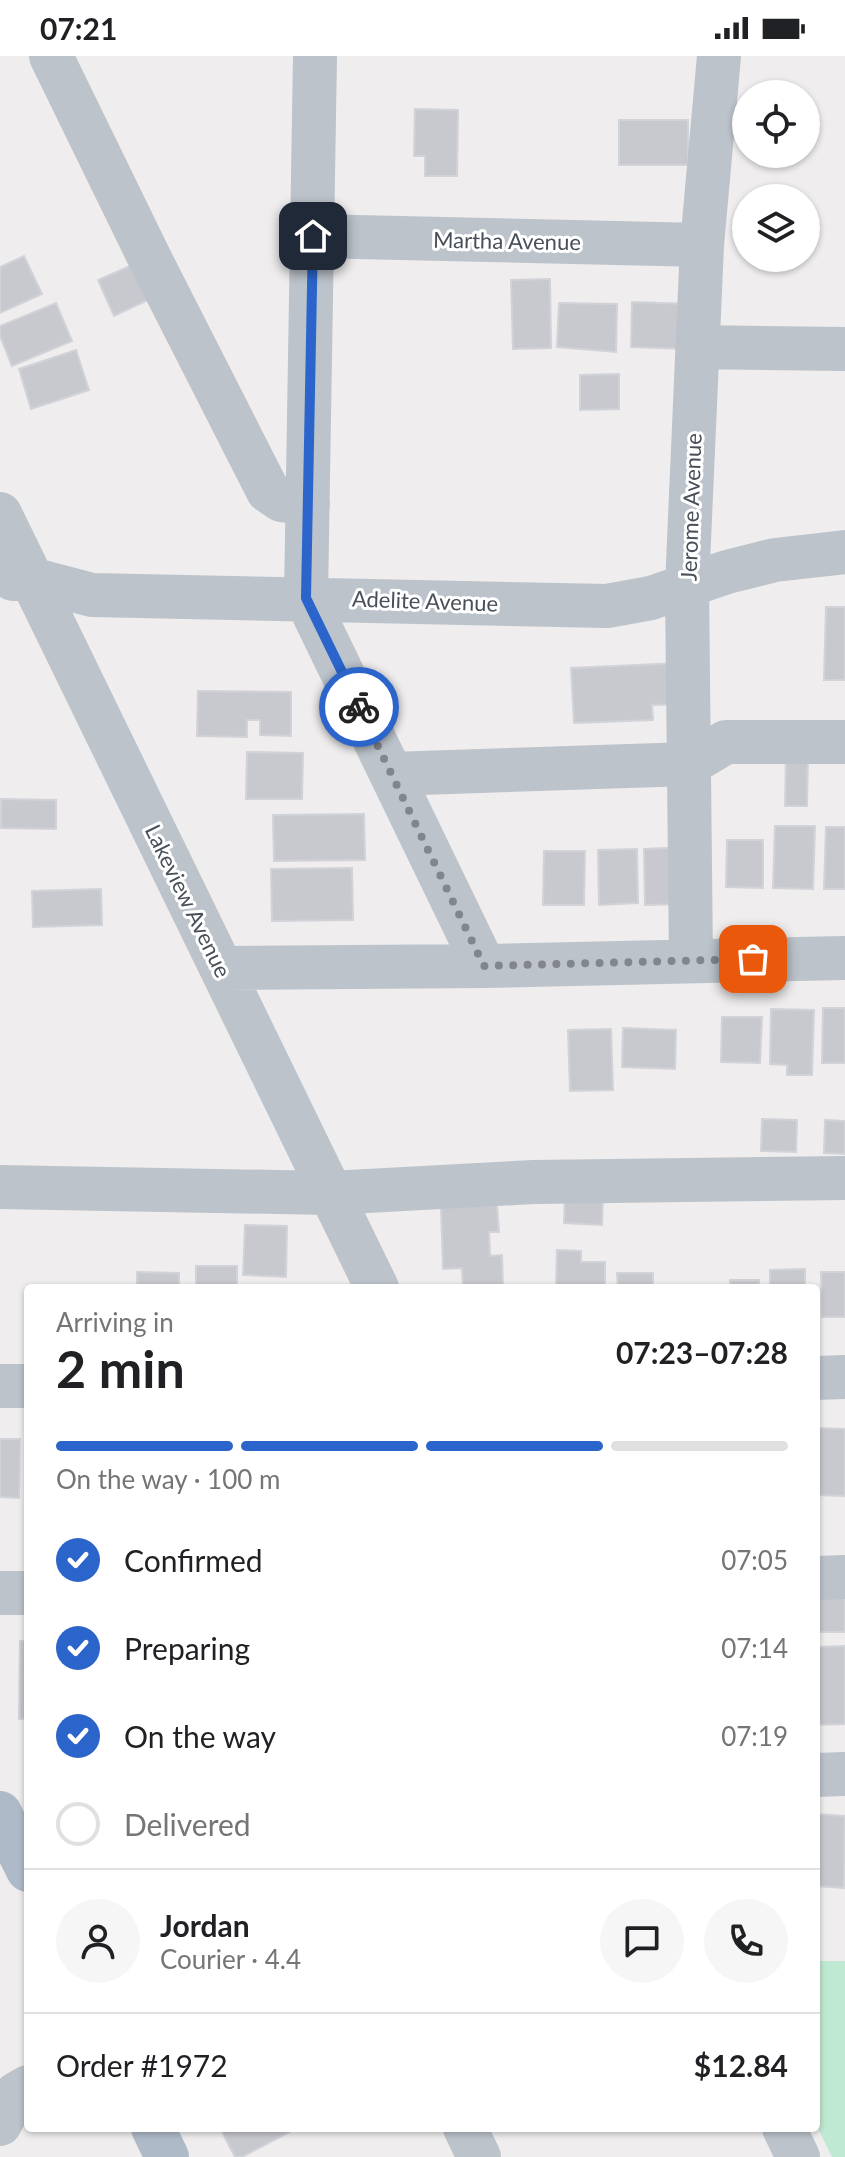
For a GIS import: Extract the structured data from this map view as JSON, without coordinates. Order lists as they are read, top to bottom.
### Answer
{
  "streets": {
    "street": [
      "Martha Avenue",
      "Jerome Avenue",
      "Adelite Avenue",
      "Lakeview Avenue"
    ]
  },
  "crossings": [
    ["Martha Avenue", "Jerome Avenue"],
    ["Jerome Avenue", "Adelite Avenue"],
    ["Adelite Avenue", "Lakeview Avenue"]
  ],
  "page": {
    "status": "07:21",
    "heading": ["2 min", "Arriving in", "07:23–07:28"],
    "panel": [
      "Jordan",
      "Courier · 4.4",
      "Order #1972",
      "$12.84"
    ],
    "bar": "On the way · 100 m",
    "list": [
      ["Confirmed", "07:05"],
      ["Preparing", "07:14"],
      ["On the way", "07:19"],
      "Delivered"
    ]
  }
}
